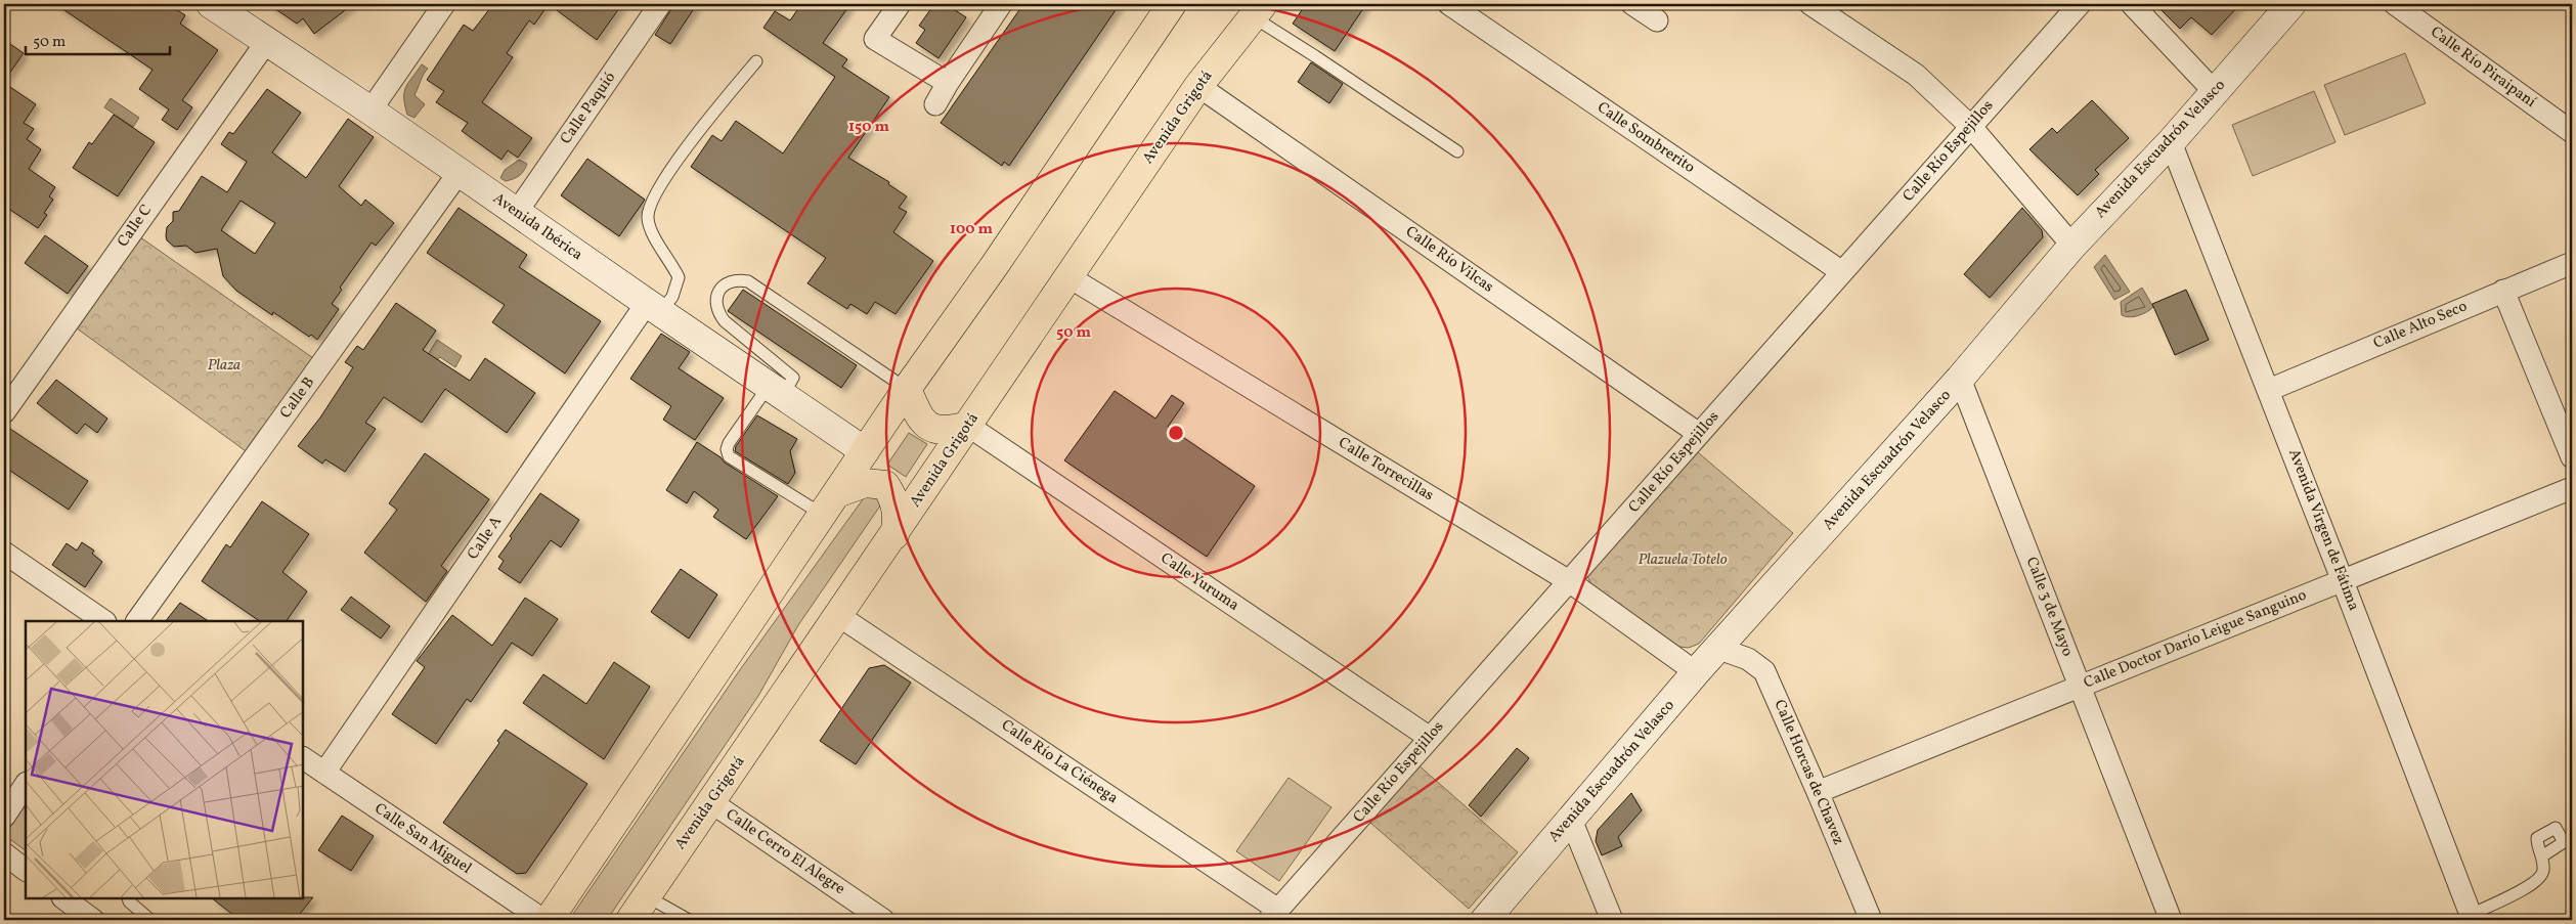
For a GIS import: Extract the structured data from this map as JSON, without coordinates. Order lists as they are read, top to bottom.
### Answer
{
  "streets": {
    "main road": ["Avenida Grigotá"],
    "street": [
      "Calle Río Piraipaní",
      "Calle Paquió",
      "Calle Sombrerito",
      "Avenida Escuadrón Velasco",
      "Calle Río Espejillos",
      "Calle C",
      "Avenida Ibérica",
      "Calle Río Vilcas",
      "Calle Alto Seco",
      "Calle B",
      "Calle Torrecillas",
      "Avenida Virgen de Fátima",
      "Calle A",
      "Calle Yuruma",
      "Calle 3 de Mayo",
      "Calle Doctor Darío Leigue Sanguino",
      "Calle Río La Ciénega",
      "Calle Horcas de Chavez",
      "Calle San Miguel",
      "Calle Cerro El Alegre"
    ]
  },
  "crossings": [
    ["Calle Paquió", "Avenida Ibérica"],
    ["Avenida Grigotá", "Calle Río Vilcas"],
    ["Avenida Grigotá", "Calle Torrecillas"],
    ["Avenida Grigotá", "Calle Yuruma"],
    ["Avenida Grigotá", "Calle Río La Ciénega"],
    ["Avenida Grigotá", "Calle Cerro El Alegre"],
    ["Calle Sombrerito", "Calle Río Espejillos"],
    ["Avenida Escuadrón Velasco", "Calle Torrecillas"],
    ["Avenida Escuadrón Velasco", "Avenida Virgen de Fátima"],
    ["Avenida Escuadrón Velasco", "Calle 3 de Mayo"],
    ["Avenida Escuadrón Velasco", "Calle Horcas de Chavez"],
    ["Calle Río Espejillos", "Calle Río Vilcas"],
    ["Calle Río Espejillos", "Calle Torrecillas"],
    ["Calle Río Espejillos", "Calle Yuruma"],
    ["Calle Río Espejillos", "Calle Río La Ciénega"],
    ["Calle C", "Avenida Ibérica"],
    ["Avenida Ibérica", "Calle B"],
    ["Avenida Ibérica", "Calle A"],
    ["Calle Alto Seco", "Avenida Virgen de Fátima"],
    ["Avenida Virgen de Fátima", "Calle Doctor Darío Leigue Sanguino"],
    ["Calle A", "Calle San Miguel"],
    ["Calle 3 de Mayo", "Calle Doctor Darío Leigue Sanguino"],
    ["Calle Doctor Darío Leigue Sanguino", "Calle Horcas de Chavez"]
  ],
  "parks": ["Plaza", "Plazuela Totelo"],
  "scale_bar": "50 m",
  "rings": ["150 m", "100 m", "50 m"]
}
